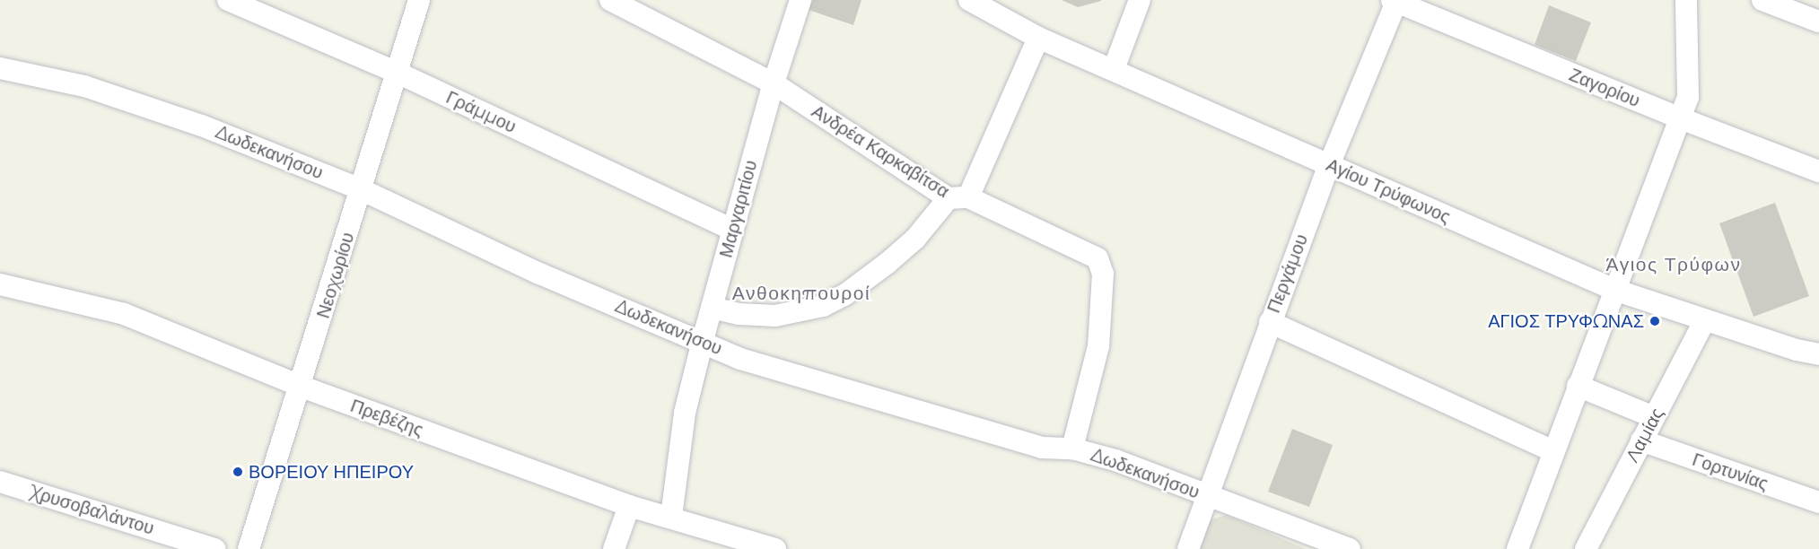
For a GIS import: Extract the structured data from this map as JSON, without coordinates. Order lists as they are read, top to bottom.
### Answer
{
  "streets": {
    "street": [
      "Ζαγορίου",
      "Γράμμου",
      "Ανδρέα Καρκαβίτσα",
      "Δωδεκανήσου",
      "Αγίου Τρύφωνος",
      "Μαργαριτίου",
      "Περγάμου",
      "Νεοχωρίου",
      "Πρεβέζης",
      "Λαμίας",
      "Γορτυνίας",
      "Χρυσοβαλάντου"
    ]
  },
  "crossings": [
    ["Ζαγορίου", "Περγάμου"],
    ["Γράμμου", "Μαργαριτίου"],
    ["Γράμμου", "Νεοχωρίου"],
    ["Ανδρέα Καρκαβίτσα", "Δωδεκανήσου"],
    ["Ανδρέα Καρκαβίτσα", "Μαργαριτίου"],
    ["Δωδεκανήσου", "Μαργαριτίου"],
    ["Δωδεκανήσου", "Περγάμου"],
    ["Δωδεκανήσου", "Νεοχωρίου"],
    ["Αγίου Τρύφωνος", "Περγάμου"],
    ["Αγίου Τρύφωνος", "Λαμίας"],
    ["Μαργαριτίου", "Πρεβέζης"],
    ["Νεοχωρίου", "Πρεβέζης"],
    ["Λαμίας", "Γορτυνίας"]
  ],
  "districts": ["Άγιος Τρύφων", "Ανθοκηπουροί"],
  "places": ["ΑΓΙΟΣ ΤΡΥΦΩΝΑΣ", "ΒΟΡΕΙΟΥ ΗΠΕΙΡΟΥ"]
}
